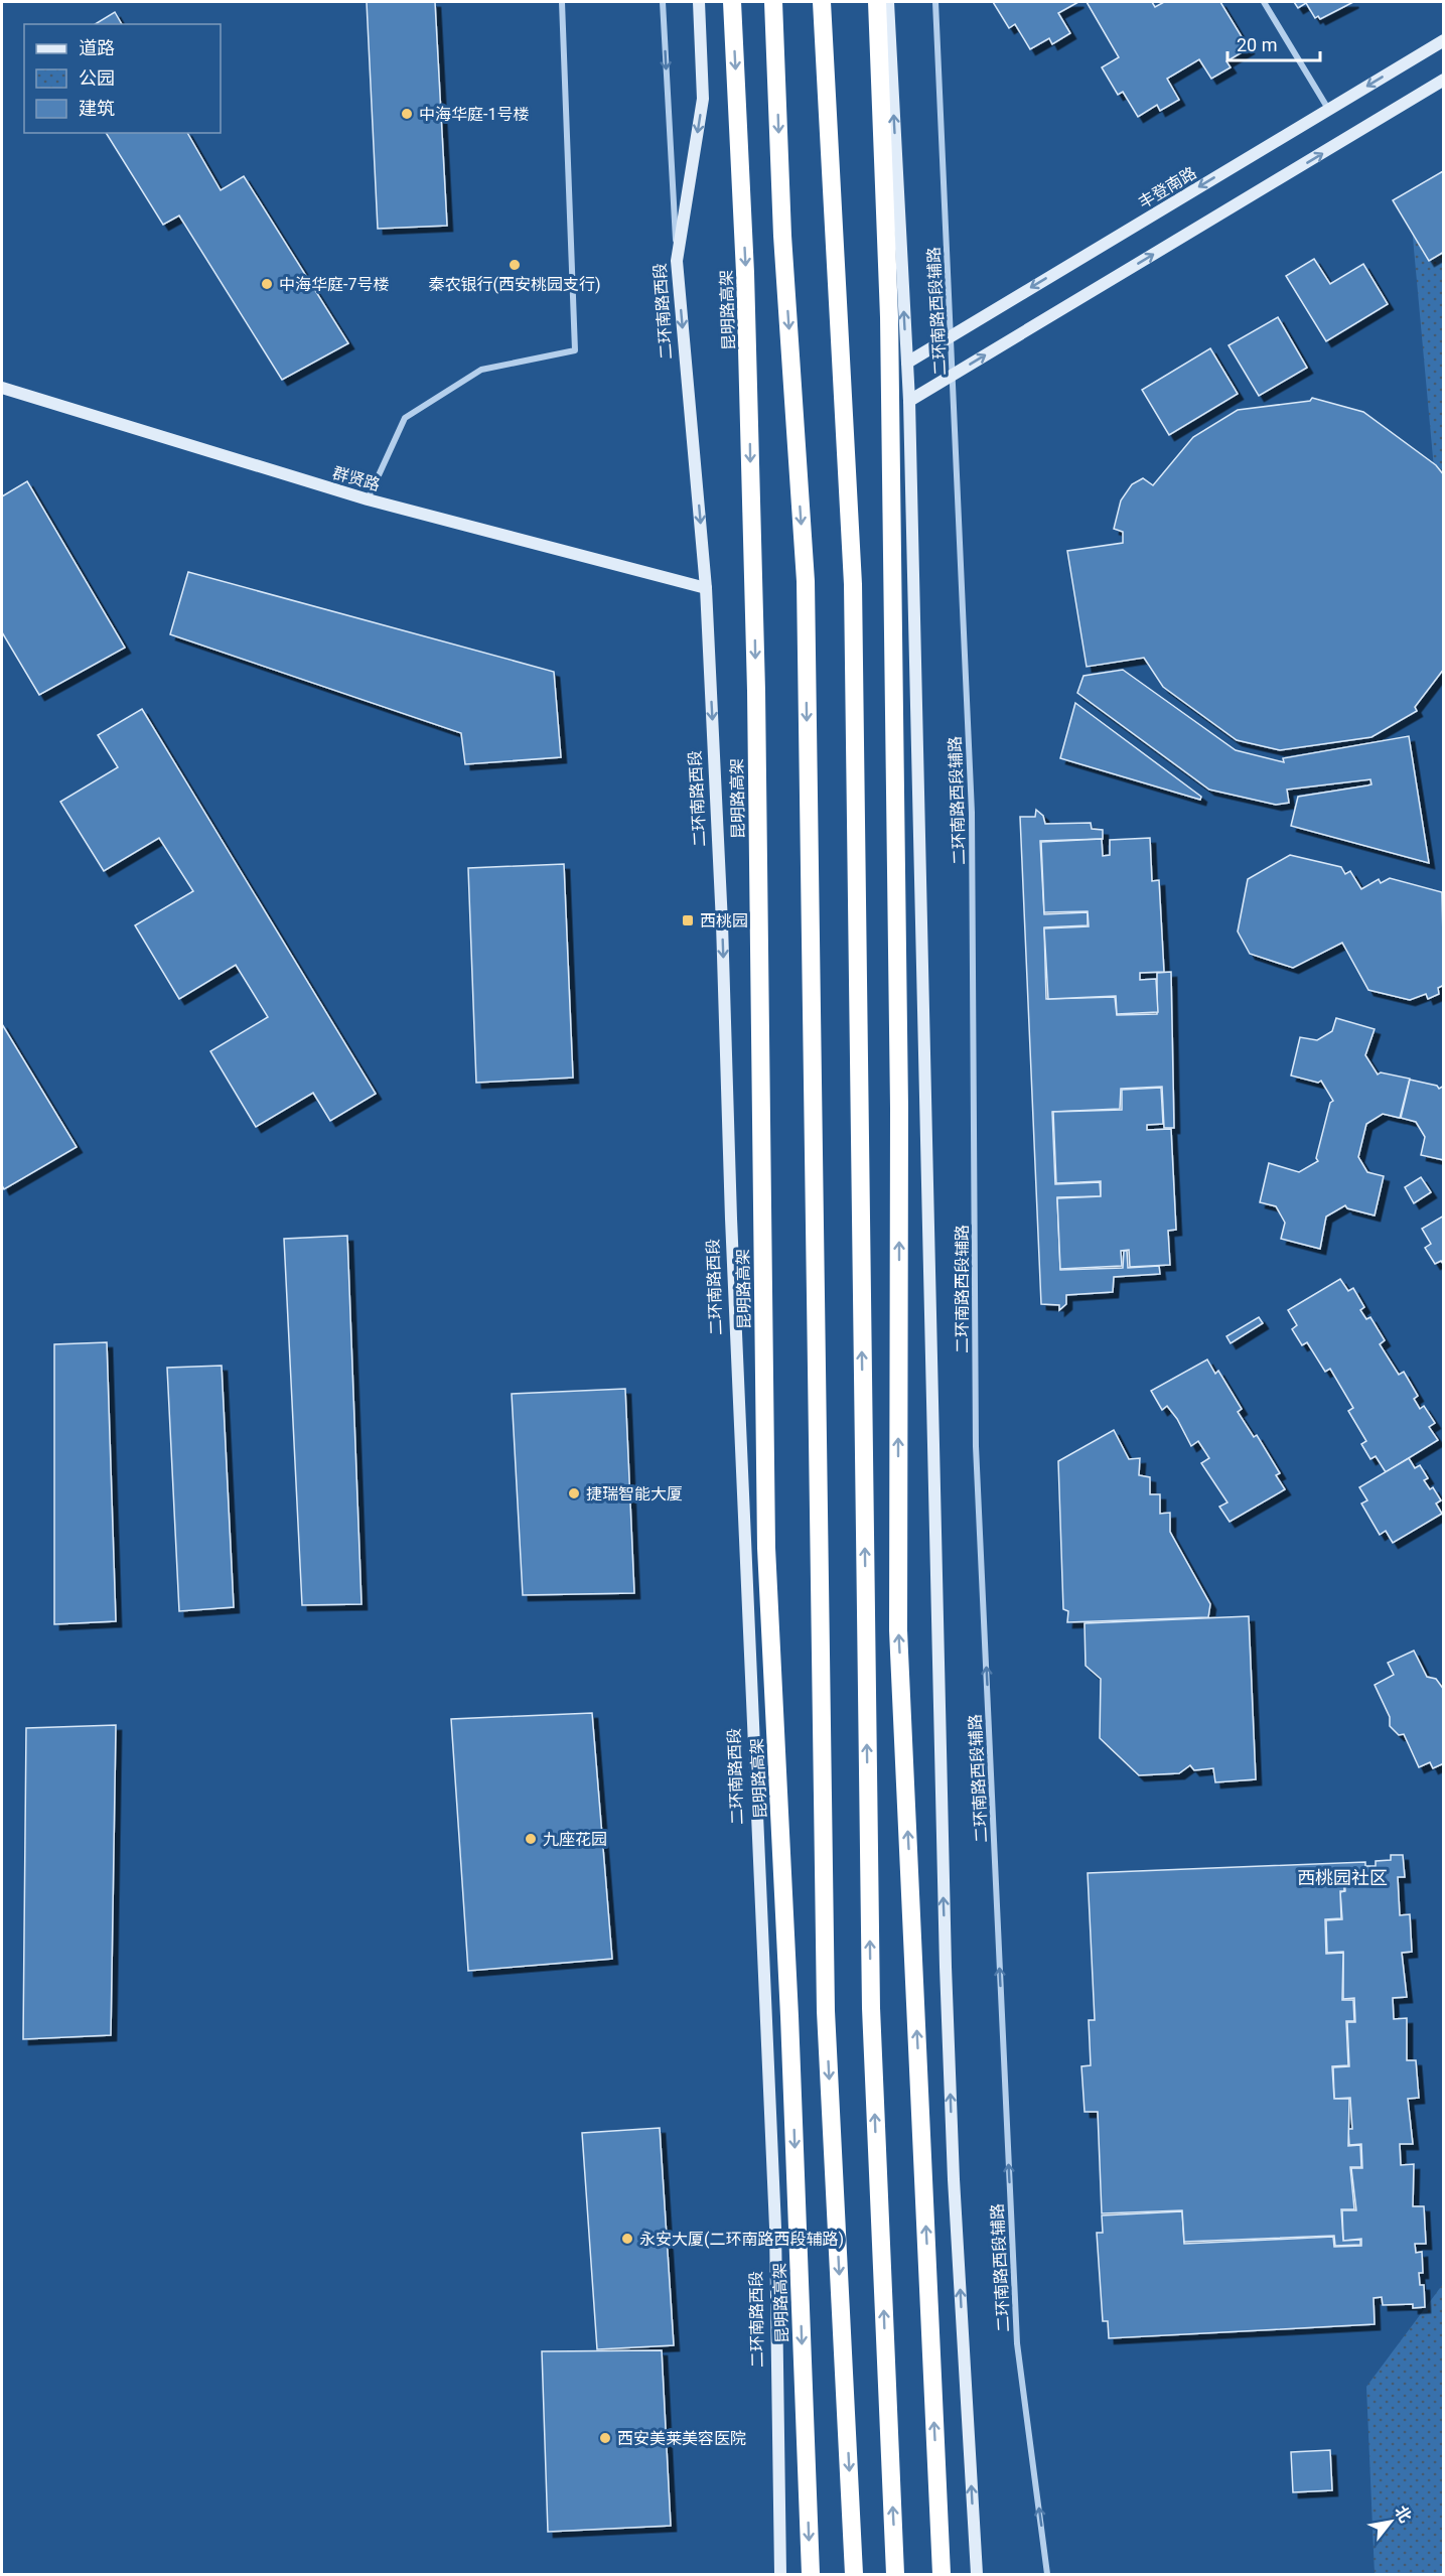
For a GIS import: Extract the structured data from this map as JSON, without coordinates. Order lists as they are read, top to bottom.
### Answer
{
  "streets": {
    "highway": ["昆明路高架"],
    "main road": ["丰登南路", "二环南路西段", "群贤路"],
    "street": ["二环南路西段辅路"]
  },
  "crossings": [
    ["丰登南路", "二环南路西段辅路"],
    ["二环南路西段", "群贤路"]
  ],
  "one_way": ["二环南路西段", "二环南路西段辅路"],
  "districts": ["西桃园社区"],
  "places": {
    "other": [
      "中海华庭-1号楼",
      "秦农银行(西安桃园支行)",
      "中海华庭-7号楼",
      "捷瑞智能大厦",
      "九座花园",
      "永安大厦(二环南路西段辅路)",
      "西安美莱美容医院"
    ],
    "transit": ["西桃园"]
  },
  "legend": ["道路", "公园", "建筑"],
  "scale_bar": "20 m",
  "north": "top right"
}
